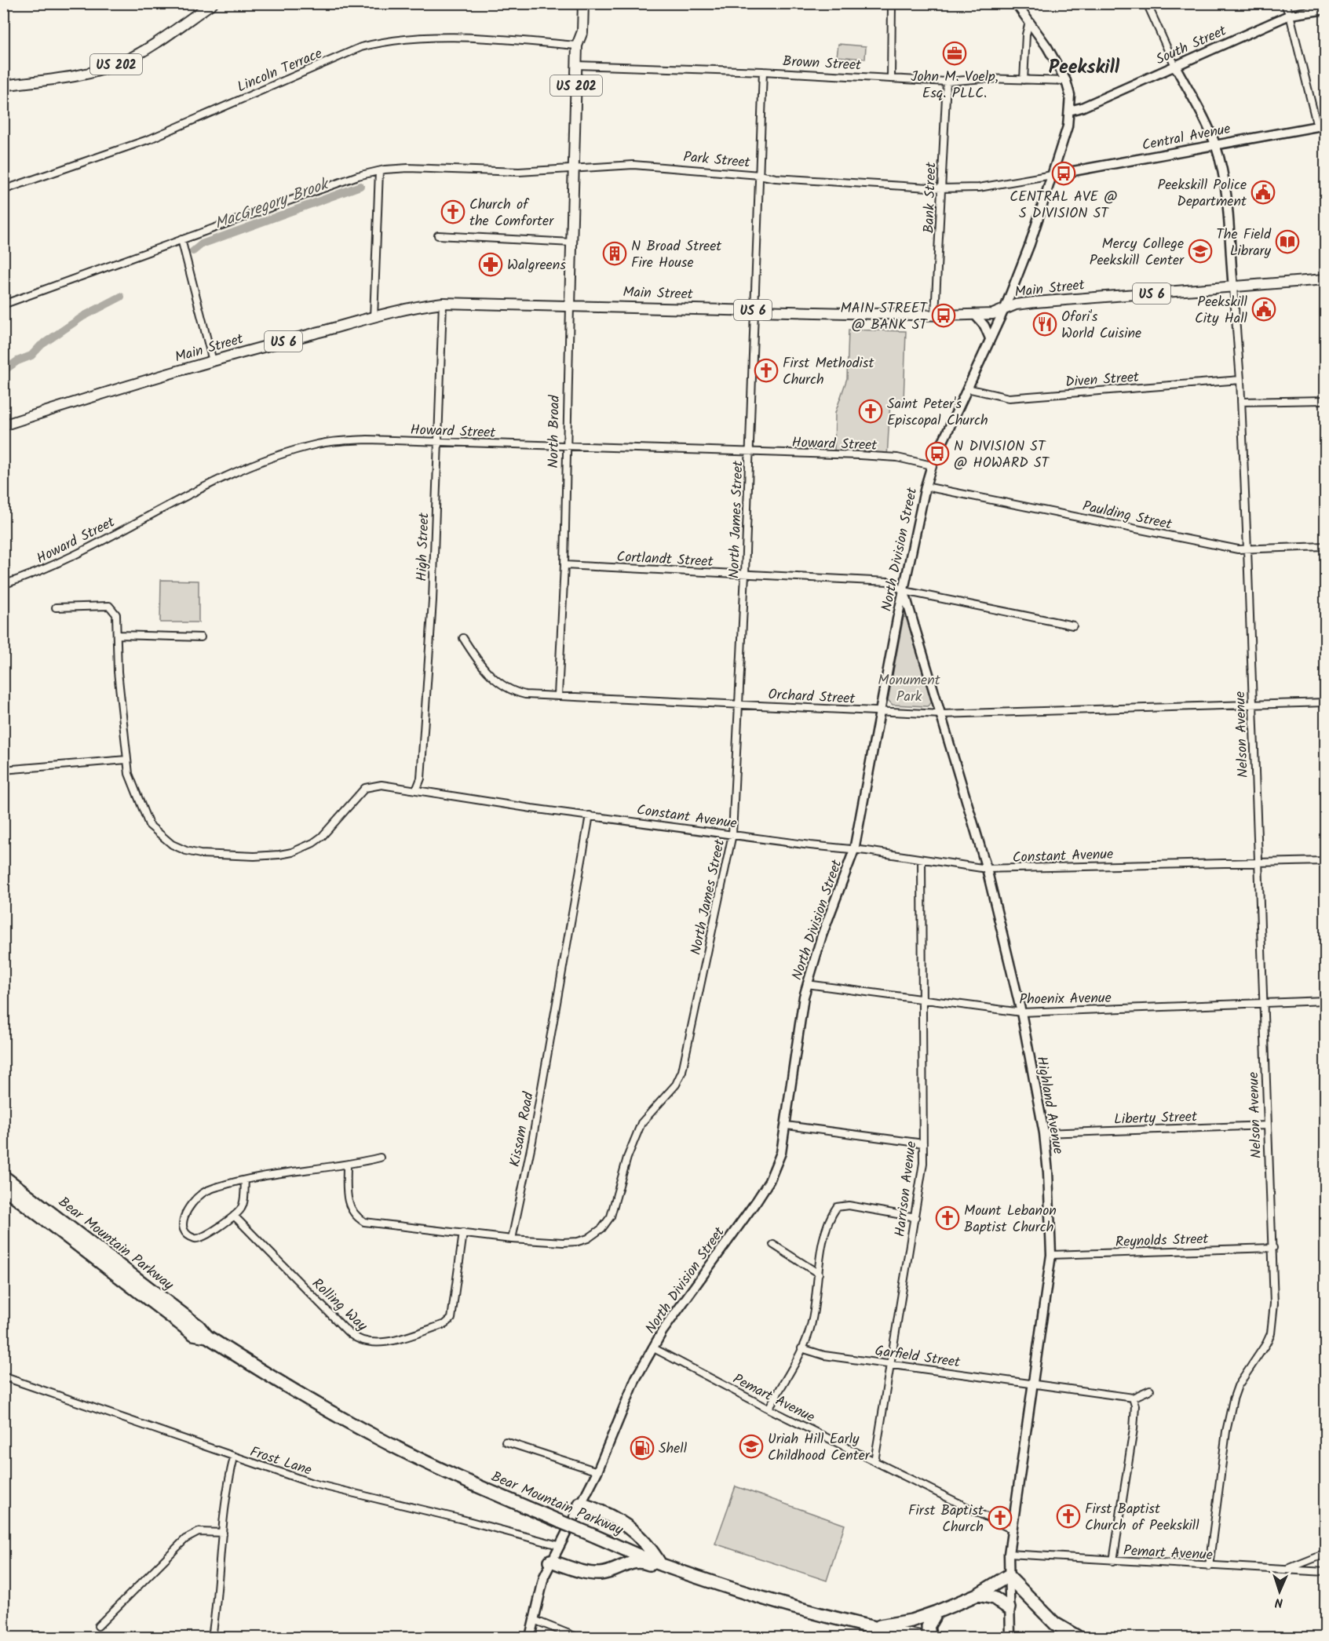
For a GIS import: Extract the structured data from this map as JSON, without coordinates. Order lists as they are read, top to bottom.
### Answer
{
  "streets": {
    "highway": ["Bear Mountain Parkway"],
    "main road": [
      "US 202",
      "Main Street",
      "US 6",
      "North Broad"
    ],
    "street": [
      "South Street",
      "Brown Street",
      "Lincoln Terrace",
      "Central Avenue",
      "Park Street",
      "Bank Street",
      "Diven Street",
      "Howard Street",
      "Paulding Street",
      "North James Street",
      "High Street",
      "North Division Street",
      "Cortlandt Street",
      "Orchard Street",
      "Nelson Avenue",
      "Constant Avenue",
      "Phoenix Avenue",
      "Highland Avenue",
      "Liberty Street",
      "Kissam Road",
      "Harrison Avenue",
      "Reynolds Street",
      "Rolling Way",
      "Garfield Street",
      "Pemart Avenue",
      "Frost Lane"
    ]
  },
  "crossings": [
    ["South Street", "North Division Street"],
    ["South Street", "Nelson Avenue"],
    ["Brown Street", "US 202"],
    ["Brown Street", "Bank Street"],
    ["Brown Street", "North James Street"],
    ["Brown Street", "North Division Street"],
    ["US 202", "Lincoln Terrace"],
    ["US 202", "Park Street"],
    ["US 202", "North Broad"],
    ["Central Avenue", "Park Street"],
    ["Central Avenue", "North Division Street"],
    ["Central Avenue", "Nelson Avenue"],
    ["Park Street", "Bank Street"],
    ["Park Street", "North Broad"],
    ["Park Street", "North James Street"],
    ["Park Street", "North Division Street"],
    ["Bank Street", "Main Street"],
    ["Main Street", "North Broad"],
    ["Main Street", "North James Street"],
    ["Main Street", "High Street"],
    ["Main Street", "North Division Street"],
    ["Main Street", "Nelson Avenue"],
    ["Diven Street", "North Division Street"],
    ["Diven Street", "Nelson Avenue"],
    ["Howard Street", "North Broad"],
    ["Howard Street", "North James Street"],
    ["Howard Street", "High Street"],
    ["Howard Street", "North Division Street"],
    ["North Broad", "Cortlandt Street"],
    ["North Broad", "Orchard Street"],
    ["Paulding Street", "North Division Street"],
    ["Paulding Street", "Nelson Avenue"],
    ["North James Street", "Cortlandt Street"],
    ["North James Street", "Orchard Street"],
    ["North James Street", "Constant Avenue"],
    ["North James Street", "Kissam Road"],
    ["High Street", "Constant Avenue"],
    ["North Division Street", "Cortlandt Street"],
    ["North Division Street", "Orchard Street"],
    ["North Division Street", "Constant Avenue"],
    ["North Division Street", "Phoenix Avenue"],
    ["North Division Street", "Highland Avenue"],
    ["North Division Street", "Pemart Avenue"],
    ["North Division Street", "Frost Lane"],
    ["Cortlandt Street", "Highland Avenue"],
    ["Orchard Street", "Nelson Avenue"],
    ["Orchard Street", "Highland Avenue"],
    ["Nelson Avenue", "Constant Avenue"],
    ["Nelson Avenue", "Phoenix Avenue"],
    ["Nelson Avenue", "Liberty Street"],
    ["Nelson Avenue", "Reynolds Street"],
    ["Nelson Avenue", "Pemart Avenue"],
    ["Constant Avenue", "Highland Avenue"],
    ["Constant Avenue", "Kissam Road"],
    ["Constant Avenue", "Harrison Avenue"],
    ["Phoenix Avenue", "Highland Avenue"],
    ["Phoenix Avenue", "Harrison Avenue"],
    ["Highland Avenue", "Liberty Street"],
    ["Highland Avenue", "Reynolds Street"],
    ["Highland Avenue", "Garfield Street"],
    ["Highland Avenue", "Pemart Avenue"],
    ["Harrison Avenue", "Garfield Street"],
    ["Harrison Avenue", "Pemart Avenue"]
  ],
  "districts": ["Peekskill"],
  "water": ["MacGregory Brook"],
  "parks": ["Monument Park"],
  "places": {
    "office": ["John M. Voelp, Esq. PLLC."],
    "bus stop": ["CENTRAL AVE @ S DIVISION ST", "MAIN STREET @ BANK ST", "N DIVISION ST @ HOWARD ST"],
    "public building": ["Peekskill Police Department", "Peekskill City Hall"],
    "church": [
      "Church of the Comforter",
      "First Methodist Church",
      "Saint Peter's Episcopal Church",
      "Mount Lebanon Baptist Church",
      "First Baptist Church of Peekskill",
      "First Baptist Church"
    ],
    "library": ["The Field Library"],
    "school or university": ["Mercy College Peekskill Center", "Uriah Hill Early Childhood Center"],
    "building": ["N Broad Street Fire House"],
    "pharmacy": ["Walgreens"],
    "restaurant": ["Ofori's World Cuisine"],
    "fuel station": ["Shell"]
  },
  "north": "bottom"
}
